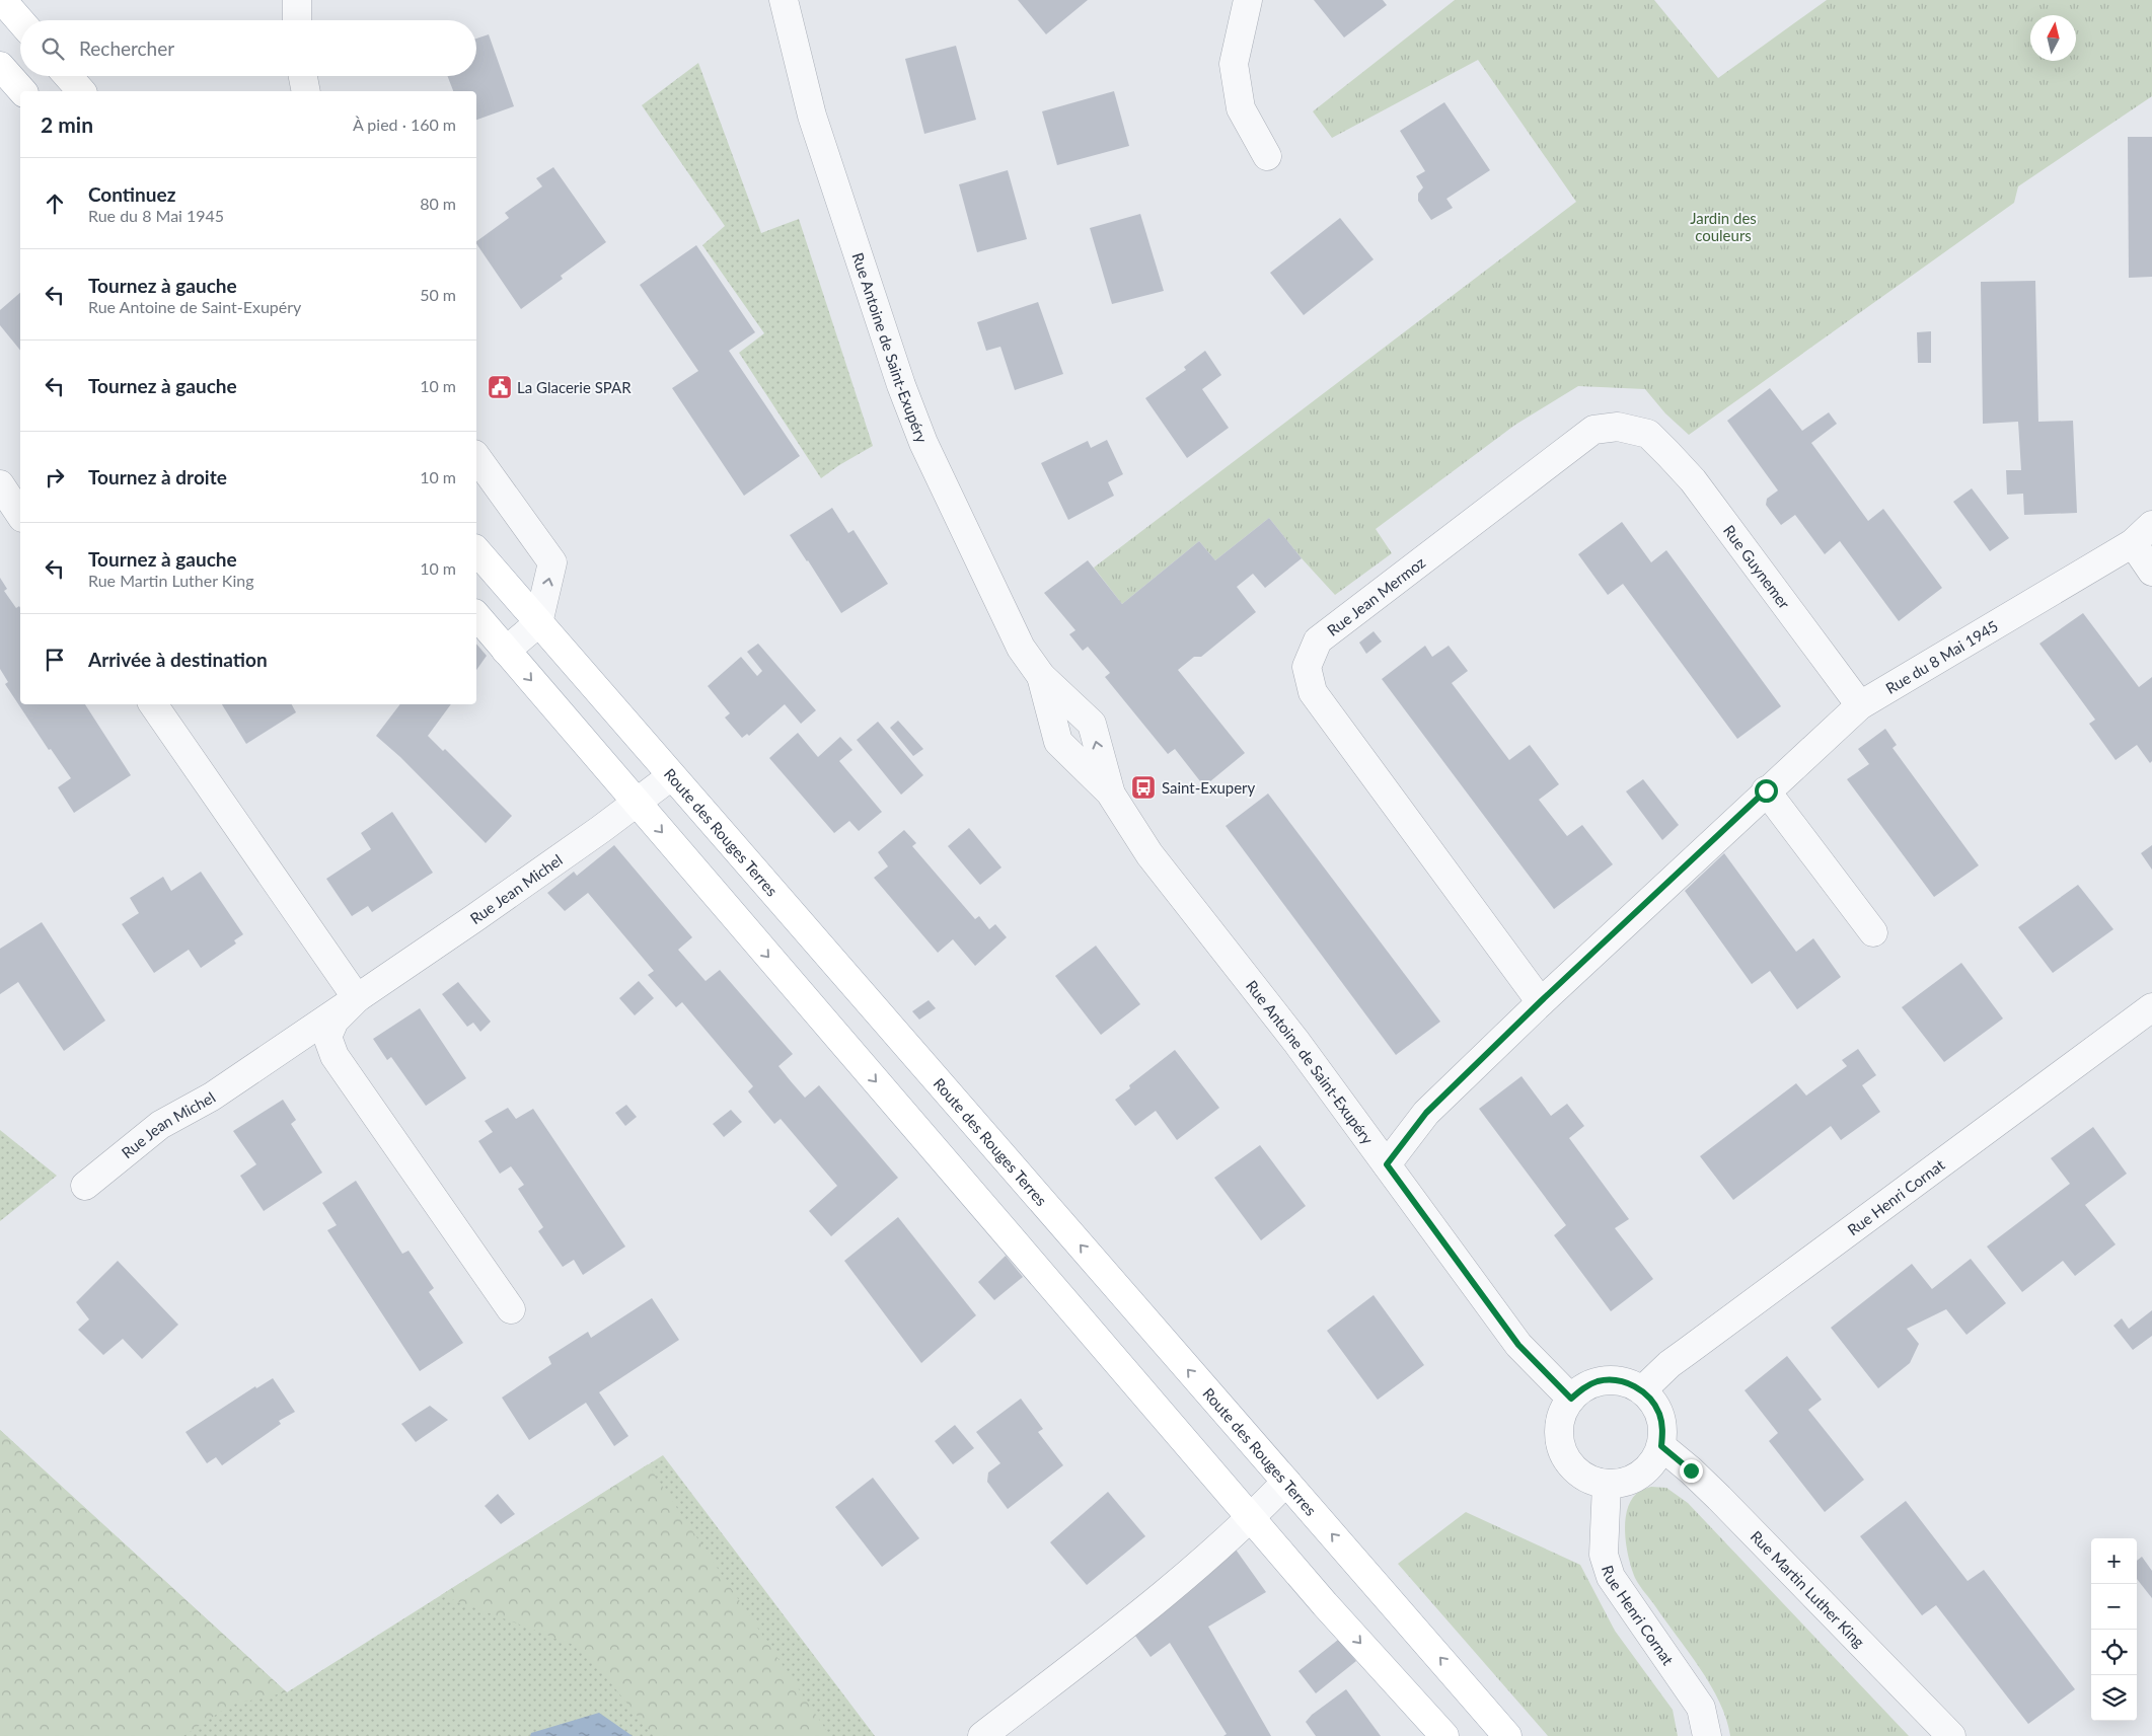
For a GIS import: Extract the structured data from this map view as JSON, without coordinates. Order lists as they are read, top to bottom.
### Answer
{
  "streets": {
    "main road": ["Route des Rouges Terres"],
    "street": [
      "Rue Antoine de Saint-Exupéry",
      "Rue Guynemer",
      "Rue Jean Mermoz",
      "Rue du 8 Mai 1945",
      "Rue Jean Michel",
      "Rue Henri Cornat",
      "Rue Martin Luther King"
    ]
  },
  "crossings": [
    ["Rue Antoine de Saint-Exupéry", "Rue du 8 Mai 1945"],
    ["Rue Antoine de Saint-Exupéry", "Rue Henri Cornat"],
    ["Rue Antoine de Saint-Exupéry", "Rue Martin Luther King"],
    ["Rue Guynemer", "Rue Jean Mermoz"],
    ["Rue Guynemer", "Rue du 8 Mai 1945"],
    ["Rue Jean Mermoz", "Rue du 8 Mai 1945"],
    ["Route des Rouges Terres", "Rue Jean Michel"],
    ["Rue Henri Cornat", "Rue Martin Luther King"]
  ],
  "parks": ["Jardin des couleurs"],
  "places": {
    "public building": ["La Glacerie SPAR"],
    "bus stop": ["Saint-Exupery"]
  },
  "north": "top",
  "page": {
    "search": "Rechercher",
    "heading": ["2 min", "À pied · 160 m"],
    "list": [
      ["Continuez", "Rue du 8 Mai 1945", "80 m"],
      ["Tournez à gauche", "Rue Antoine de Saint-Exupéry", "50 m"],
      ["Tournez à gauche", "10 m"],
      ["Tournez à droite", "10 m"],
      ["Tournez à gauche", "Rue Martin Luther King", "10 m"],
      "Arrivée à destination"
    ],
    "map_buttons": ["+", "−"]
  }
}
